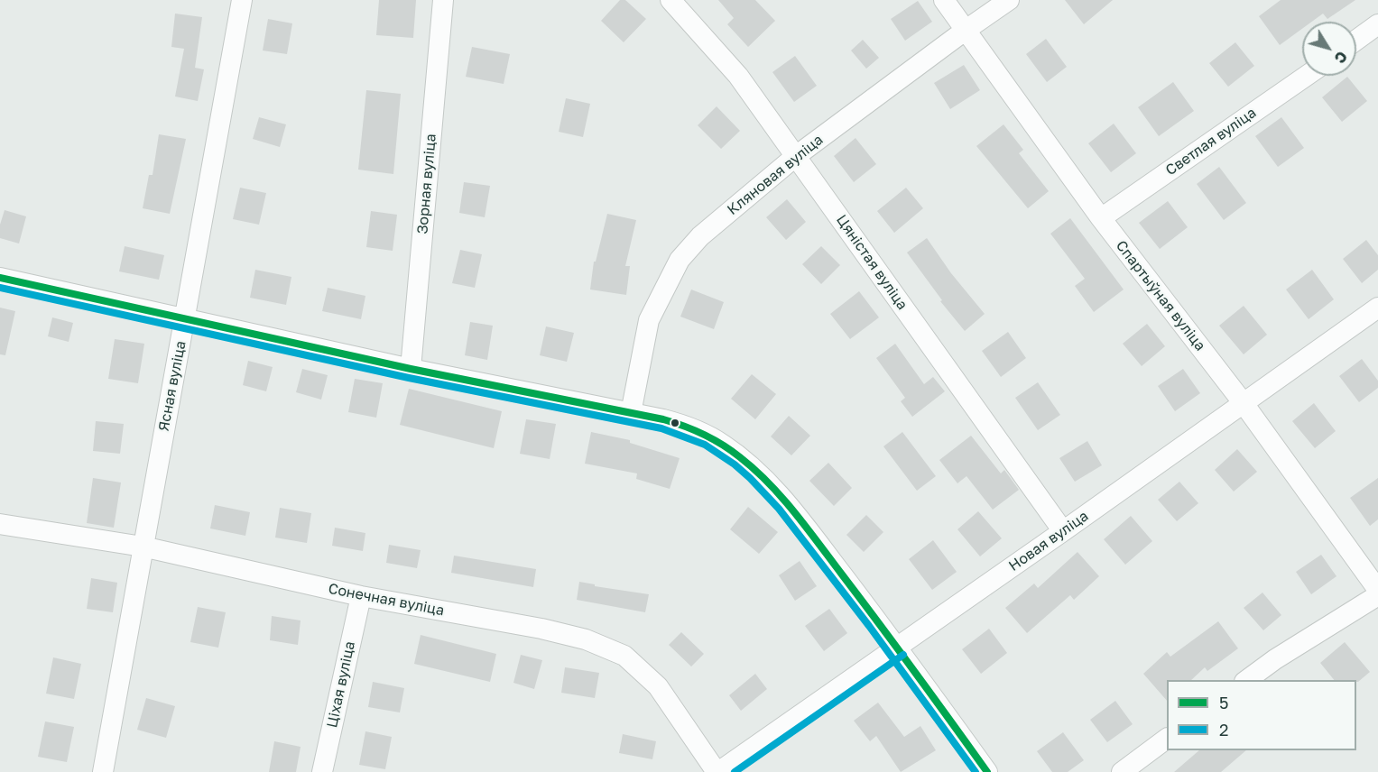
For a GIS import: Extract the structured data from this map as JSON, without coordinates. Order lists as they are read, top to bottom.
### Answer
{
  "streets": {
    "street": [
      "Светлая вуліца",
      "Кляновая вуліца",
      "Зорная вуліца",
      "Цяністая вуліца",
      "Спартыўная вуліца",
      "Ясная вуліца",
      "Новая вуліца",
      "Сонечная вуліца",
      "Ціхая вуліца"
    ]
  },
  "crossings": [
    ["Светлая вуліца", "Спартыўная вуліца"],
    ["Кляновая вуліца", "Цяністая вуліца"],
    ["Кляновая вуліца", "Спартыўная вуліца"],
    ["Цяністая вуліца", "Новая вуліца"],
    ["Спартыўная вуліца", "Новая вуліца"],
    ["Ясная вуліца", "Сонечная вуліца"],
    ["Новая вуліца", "Сонечная вуліца"],
    ["Сонечная вуліца", "Ціхая вуліца"]
  ],
  "lines": ["transit line 5", "transit line 2"],
  "legend": ["5", "2"],
  "north": "bottom right"
}
